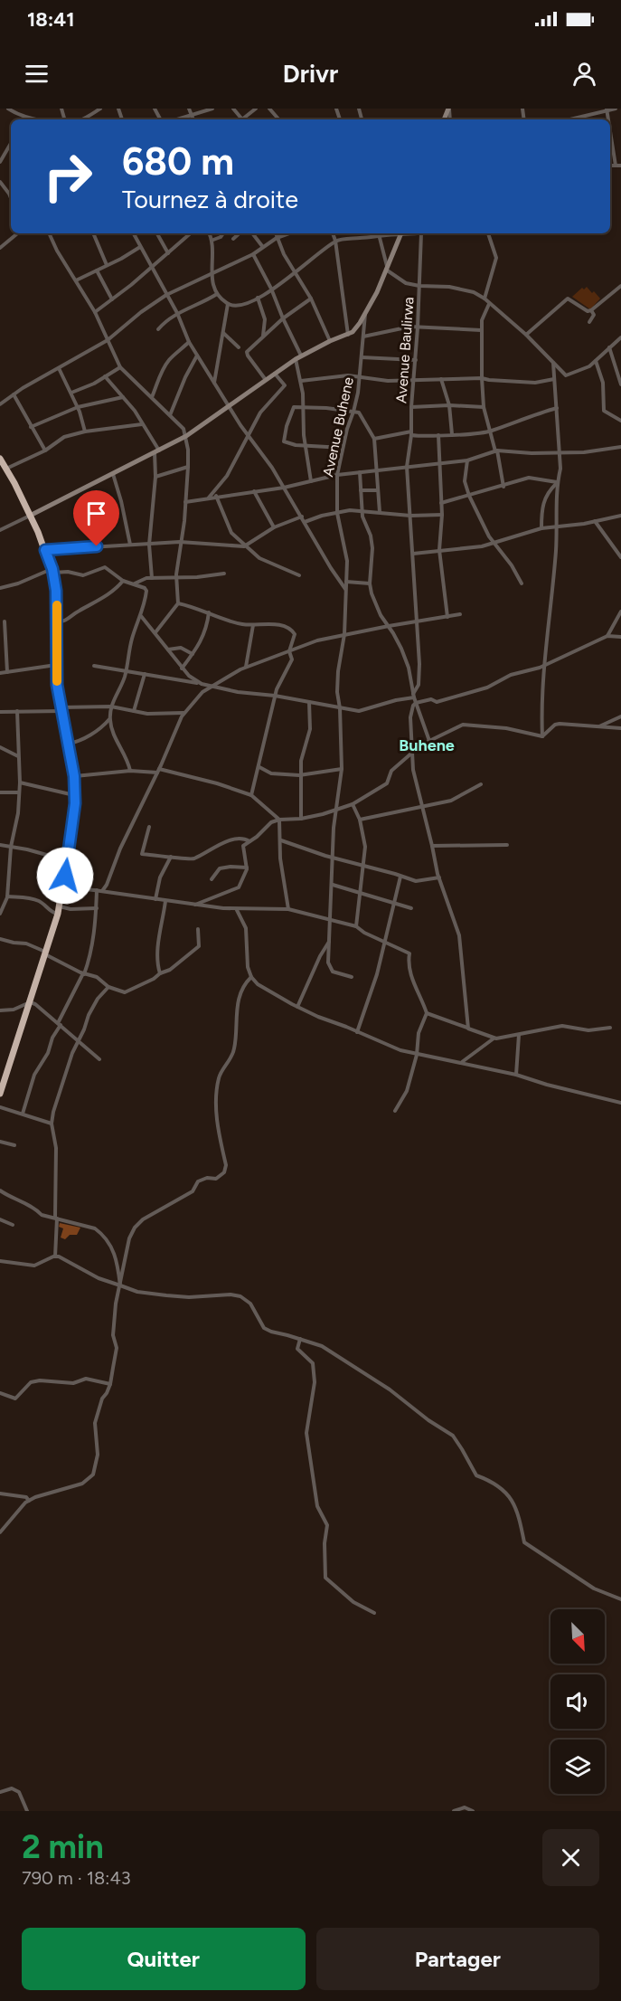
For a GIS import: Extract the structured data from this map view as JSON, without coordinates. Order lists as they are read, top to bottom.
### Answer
{
  "streets": {
    "street": ["Avenue Baulirwa", "Avenue Buhene"]
  },
  "districts": ["Buhene"],
  "north": "bottom right",
  "page": {
    "status": "18:41",
    "header": "Drivr",
    "turn": ["680 m", "Tournez à droite"],
    "heading": ["2 min", "790 m · 18:43"],
    "buttons": ["Quitter", "Partager"]
  }
}
